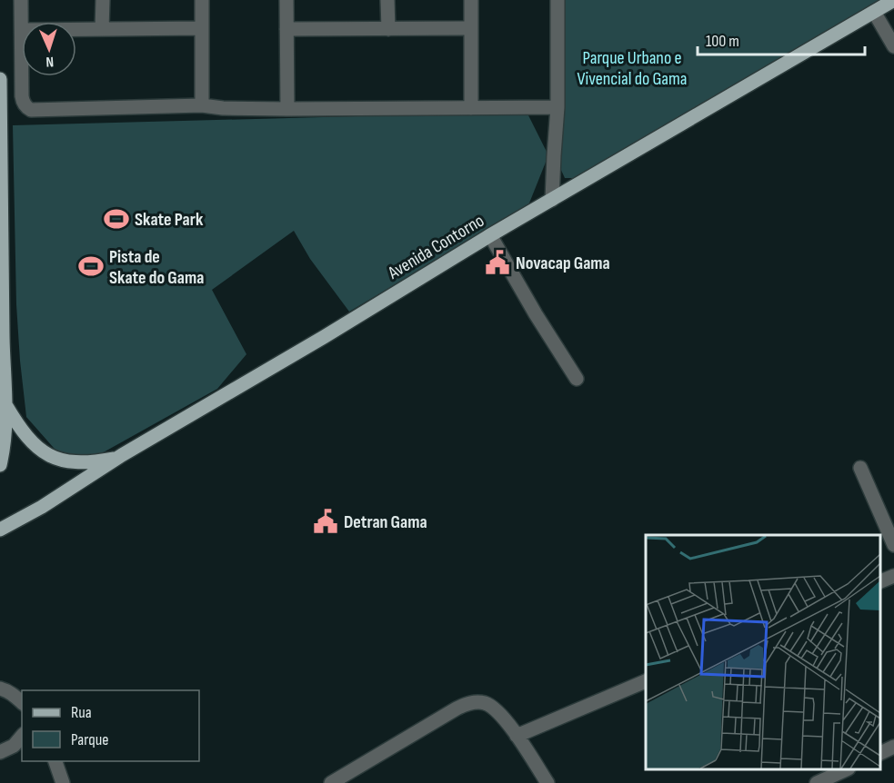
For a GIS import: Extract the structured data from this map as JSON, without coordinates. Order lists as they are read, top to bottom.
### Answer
{
  "streets": {
    "main road": ["Avenida Contorno"]
  },
  "parks": ["Parque Urbano e Vivencial do Gama"],
  "places": {
    "sports": ["Skate Park", "Pista de Skate do Gama"],
    "public building": ["Novacap Gama", "Detran Gama"]
  },
  "legend": ["Rua", "Parque"],
  "scale_bar": "100 m",
  "north": "bottom"
}
